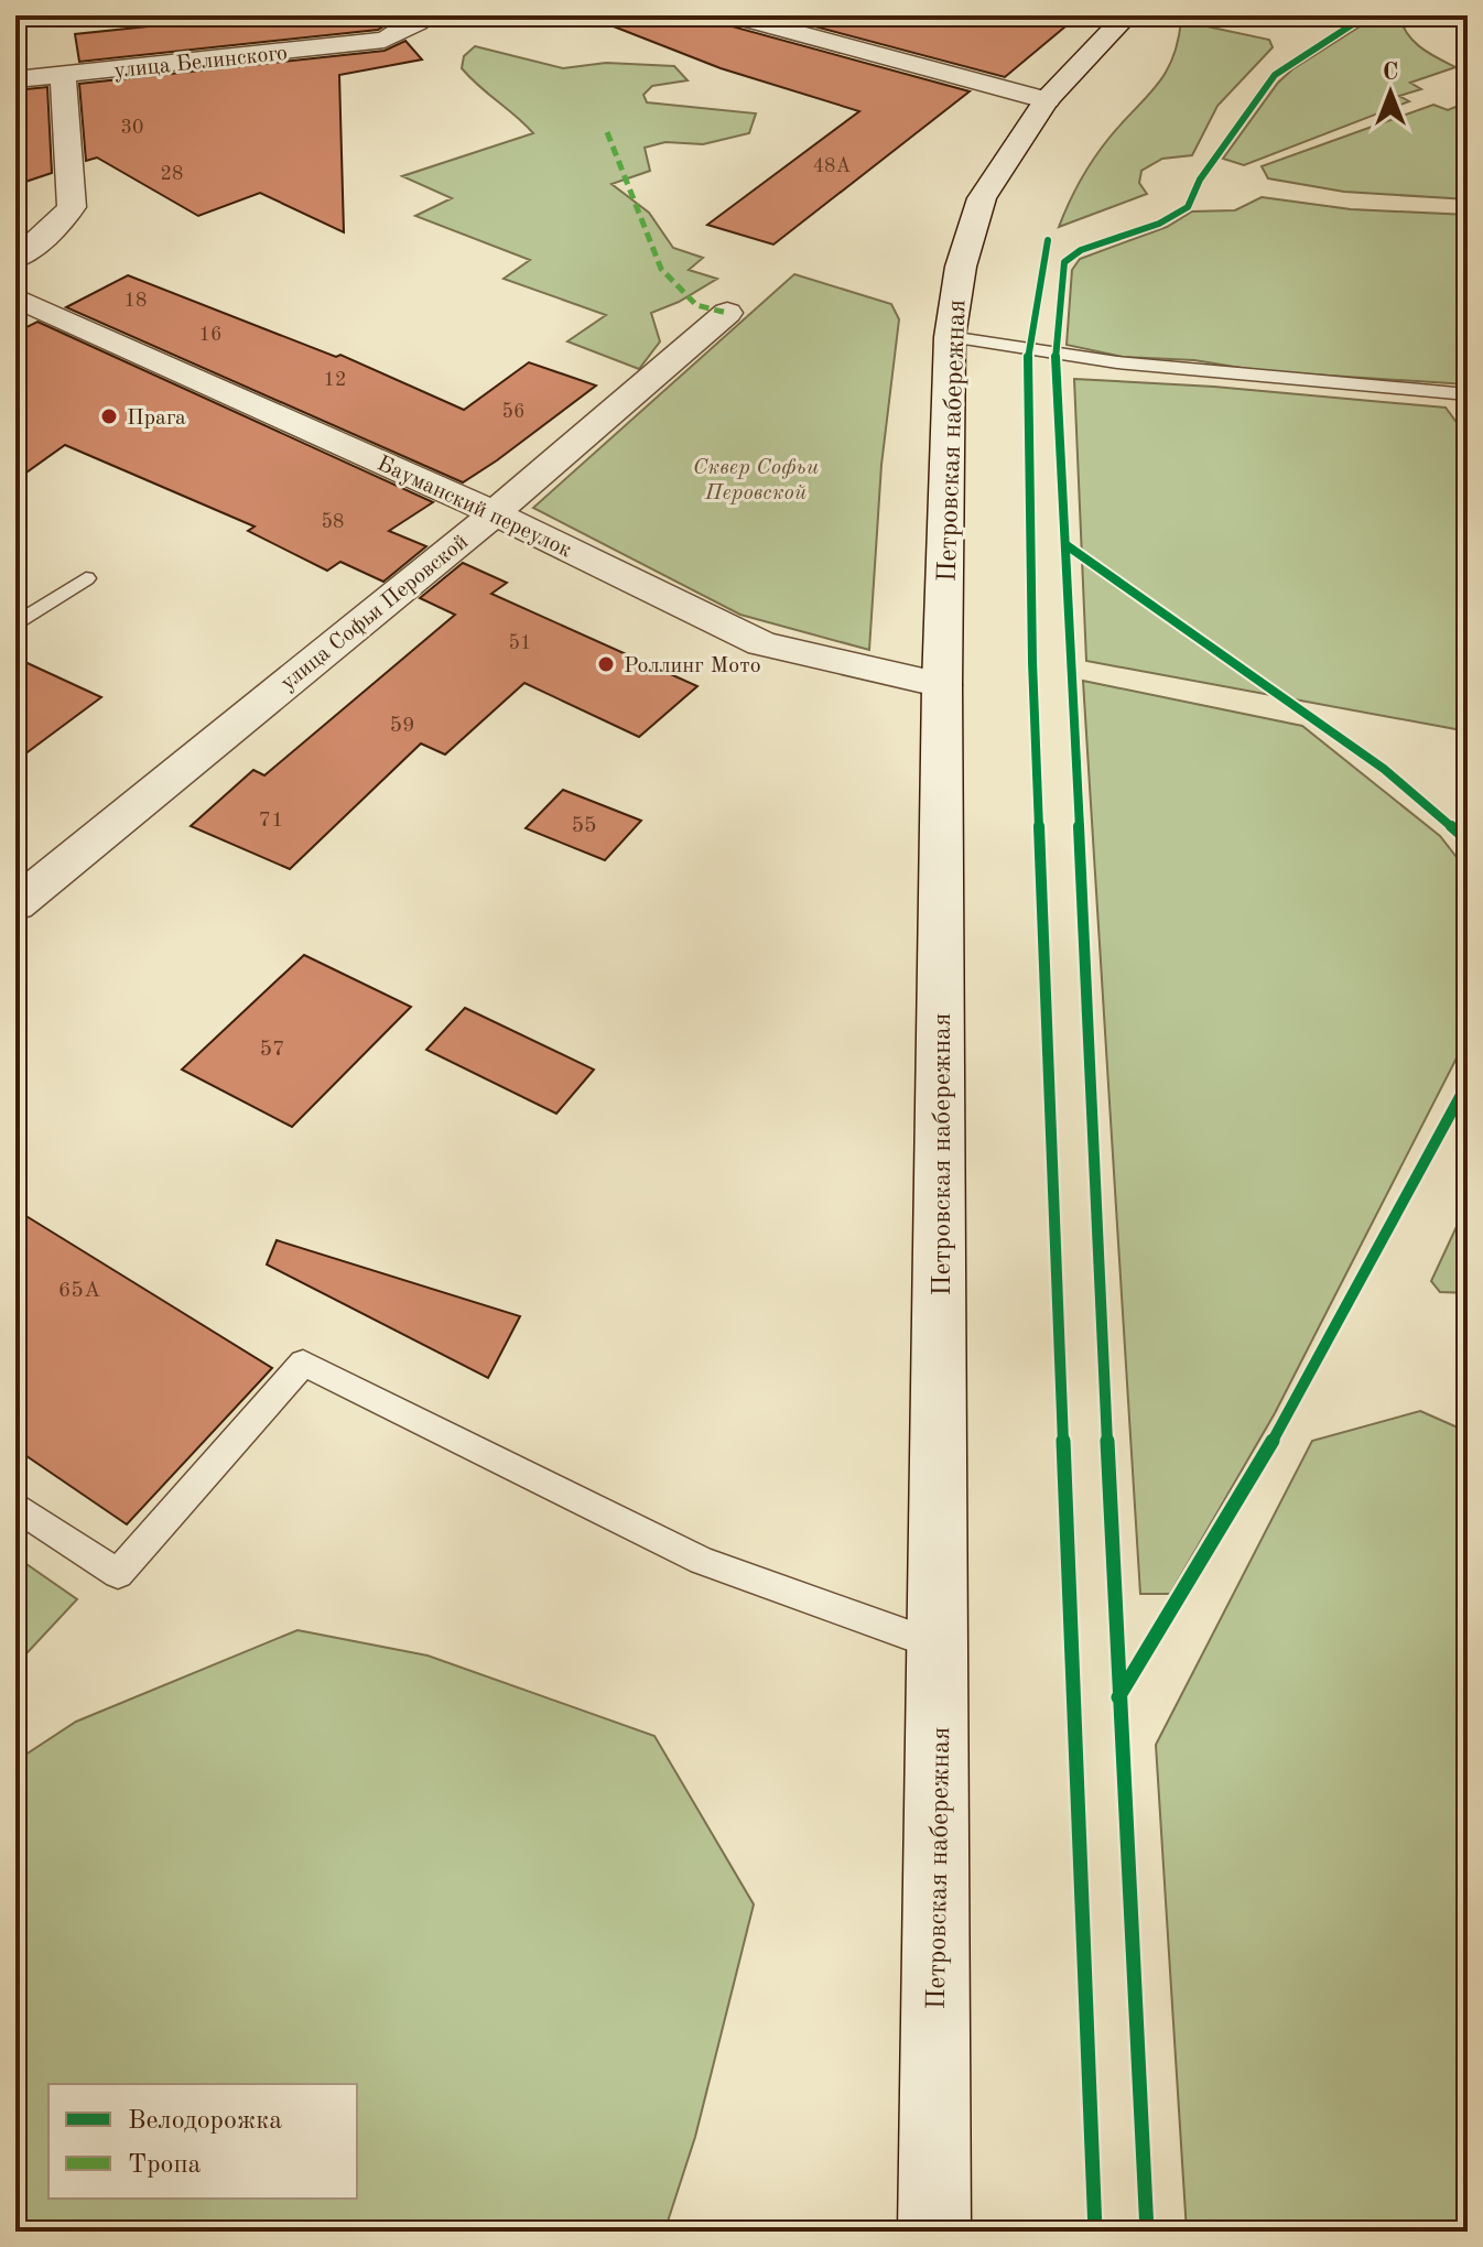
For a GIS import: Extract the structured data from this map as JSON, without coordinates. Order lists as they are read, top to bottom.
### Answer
{
  "streets": {
    "street": [
      "улица Белинского",
      "Петровская набережная",
      "Бауманский переулок",
      "улица Софьи Перовской"
    ]
  },
  "crossings": [
    ["Петровская набережная", "Бауманский переулок"],
    ["Бауманский переулок", "улица Софьи Перовской"]
  ],
  "parks": ["Сквер Софьи Перовской"],
  "places": ["Прага", "Роллинг Мото"],
  "house_numbers": [
    "30",
    "48А",
    "28",
    "18",
    "16",
    "12",
    "56",
    "58",
    "51",
    "59",
    "71",
    "55",
    "57",
    "65А"
  ],
  "legend": ["Велодорожка", "Тропа"],
  "north": "top"
}
